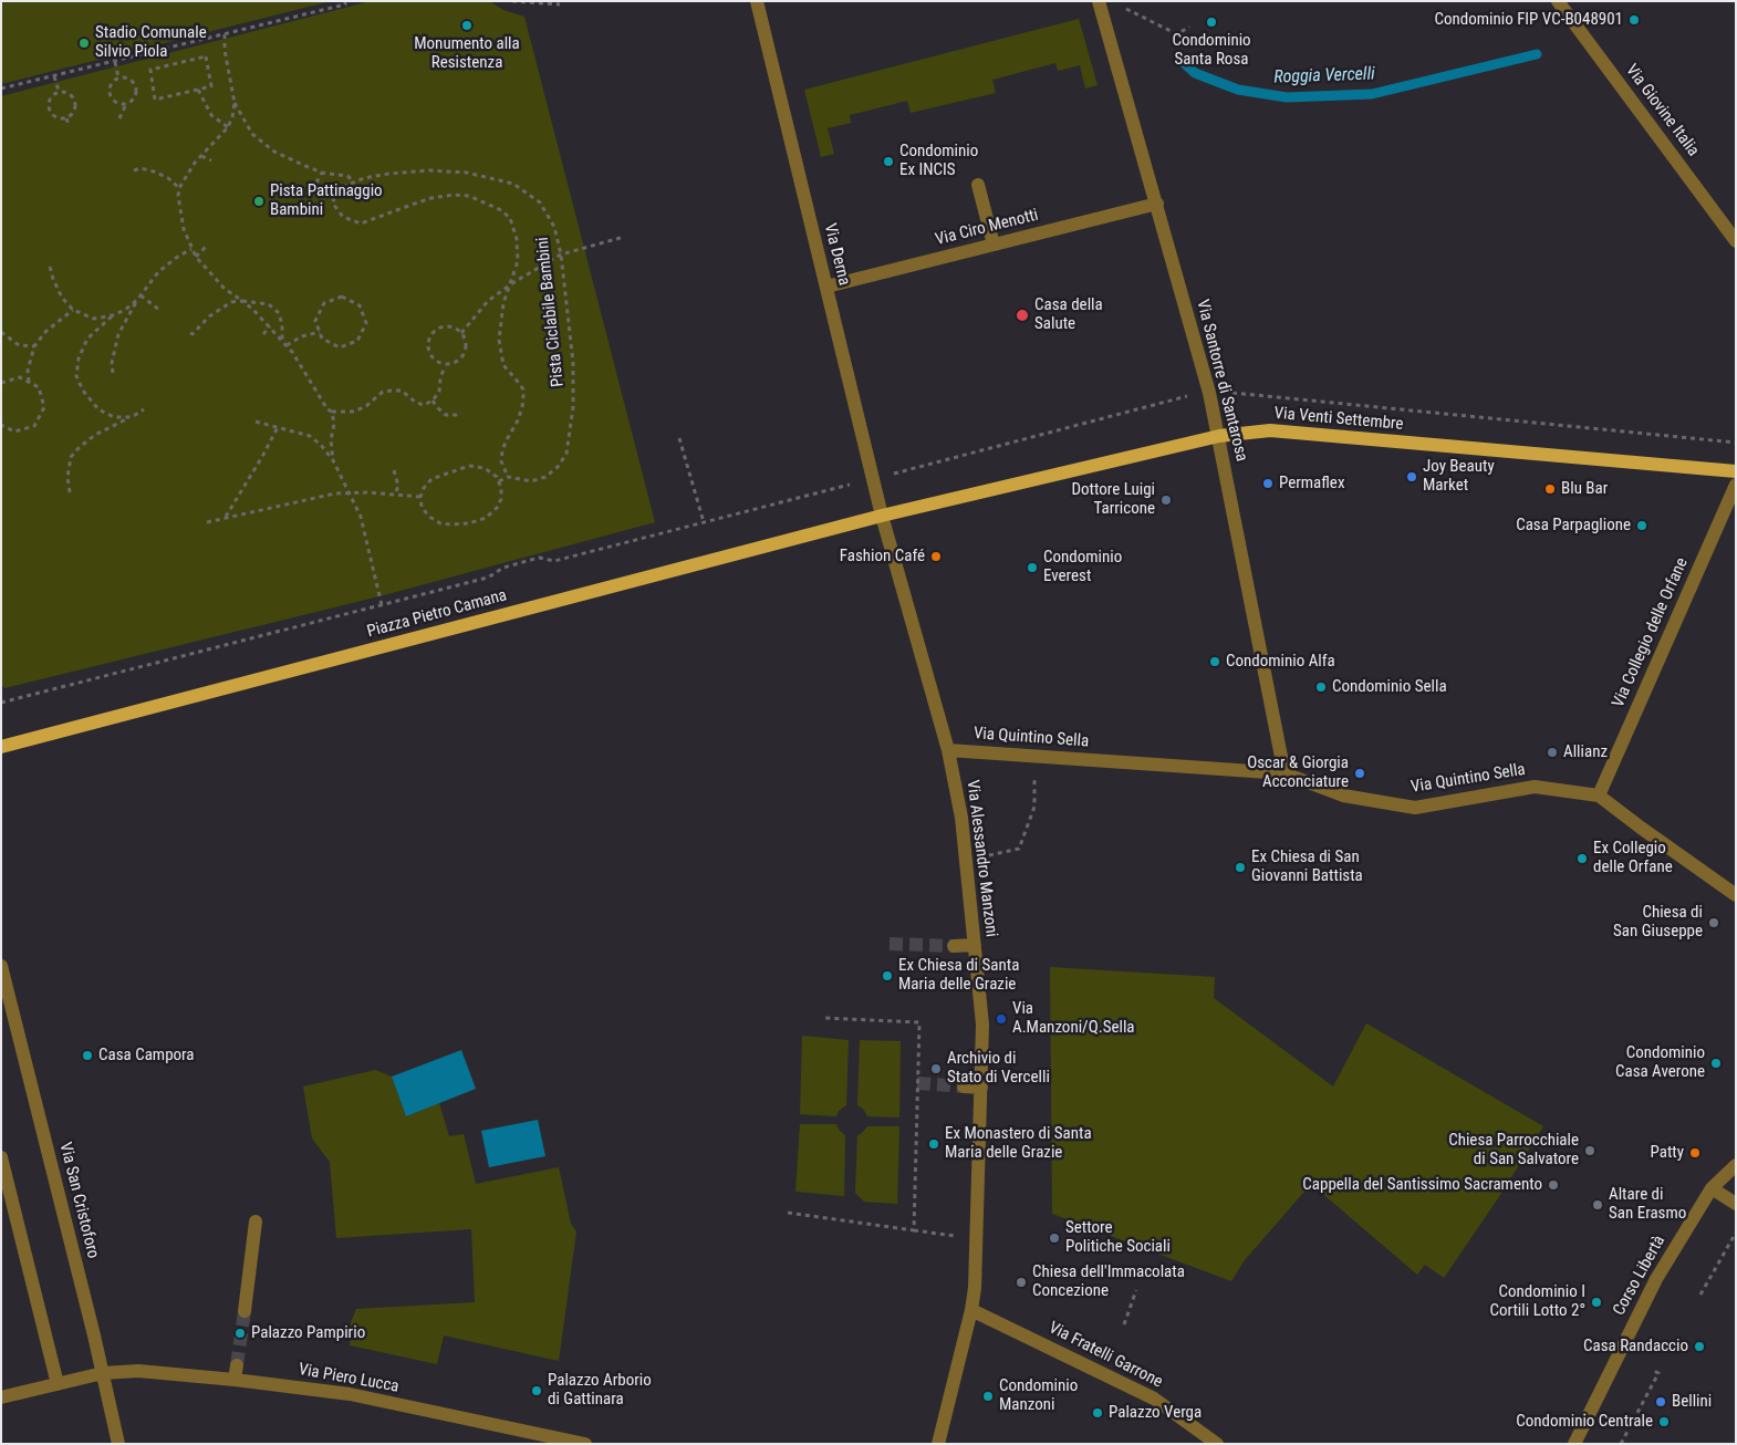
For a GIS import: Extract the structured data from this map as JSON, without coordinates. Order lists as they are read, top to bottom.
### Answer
{
  "streets": {
    "main road": ["Via Venti Settembre", "Piazza Pietro Camana"],
    "street": [
      "Via Giovine Italia",
      "Via Ciro Menotti",
      "Via Derna",
      "Via Santorre di Santarosa",
      "Via Collegio delle Orfane",
      "Via Quintino Sella",
      "Via Alessandro Manzoni",
      "Via San Cristoforo",
      "Corso Libertà",
      "Via Fratelli Garrone",
      "Via Piero Lucca"
    ],
    "path": ["Pista Ciclabile Bambini"]
  },
  "crossings": [
    ["Via Ciro Menotti", "Via Derna"],
    ["Via Ciro Menotti", "Via Santorre di Santarosa"],
    ["Via Derna", "Via Venti Settembre"],
    ["Via Derna", "Piazza Pietro Camana"],
    ["Via Derna", "Via Alessandro Manzoni"],
    ["Via Santorre di Santarosa", "Via Venti Settembre"],
    ["Via Santorre di Santarosa", "Via Quintino Sella"],
    ["Via Venti Settembre", "Piazza Pietro Camana"],
    ["Via Venti Settembre", "Via Alessandro Manzoni"],
    ["Piazza Pietro Camana", "Via Alessandro Manzoni"],
    ["Via Collegio delle Orfane", "Via Quintino Sella"],
    ["Via Quintino Sella", "Via Alessandro Manzoni"],
    ["Via Alessandro Manzoni", "Via Fratelli Garrone"],
    ["Via San Cristoforo", "Via Piero Lucca"]
  ],
  "water": ["Roggia Vercelli"],
  "places": [
    "Condominio FIP VC-B048901",
    "Condominio Santa Rosa",
    "Monumento alla Resistenza",
    "Stadio Comunale Silvio Piola",
    "Condominio Ex INCIS",
    "Pista Pattinaggio Bambini",
    "Casa della Salute",
    "Joy Beauty Market",
    "Permaflex",
    "Blu Bar",
    "Dottore Luigi Tarricone",
    "Casa Parpaglione",
    "Fashion Café",
    "Condominio Everest",
    "Condominio Alfa",
    "Condominio Sella",
    "Allianz",
    "Oscar & Giorgia Acconciature",
    "Ex Collegio delle Orfane",
    "Ex Chiesa di San Giovanni Battista",
    "Chiesa di San Giuseppe",
    "Ex Chiesa di Santa Maria delle Grazie",
    "Via A.Manzoni/Q.Sella",
    "Casa Campora",
    "Condominio Casa Averone",
    "Archivio di Stato di Vercelli",
    "Ex Monastero di Santa Maria delle Grazie",
    "Chiesa Parrocchiale di San Salvatore",
    "Patty",
    "Cappella del Santissimo Sacramento",
    "Altare di San Erasmo",
    "Settore Politiche Sociali",
    "Chiesa dell'Immacolata Concezione",
    "Condominio I Cortili Lotto 2°",
    "Palazzo Pampirio",
    "Casa Randaccio",
    "Palazzo Arborio di Gattinara",
    "Condominio Manzoni",
    "Bellini",
    "Palazzo Verga",
    "Condominio Centrale"
  ]
}
